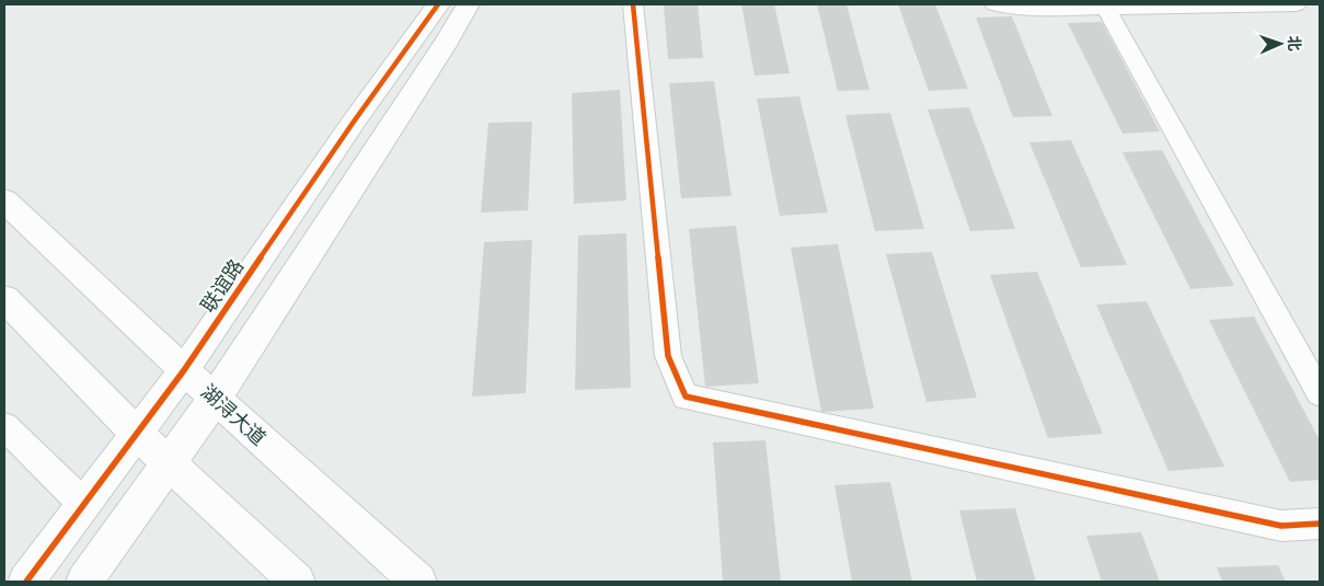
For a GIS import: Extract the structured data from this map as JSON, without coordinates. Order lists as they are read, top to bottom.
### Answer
{
  "streets": {
    "street": ["联谊路", "湖浔大道"]
  },
  "crossings": [
    ["联谊路", "湖浔大道"]
  ],
  "north": "right"
}
